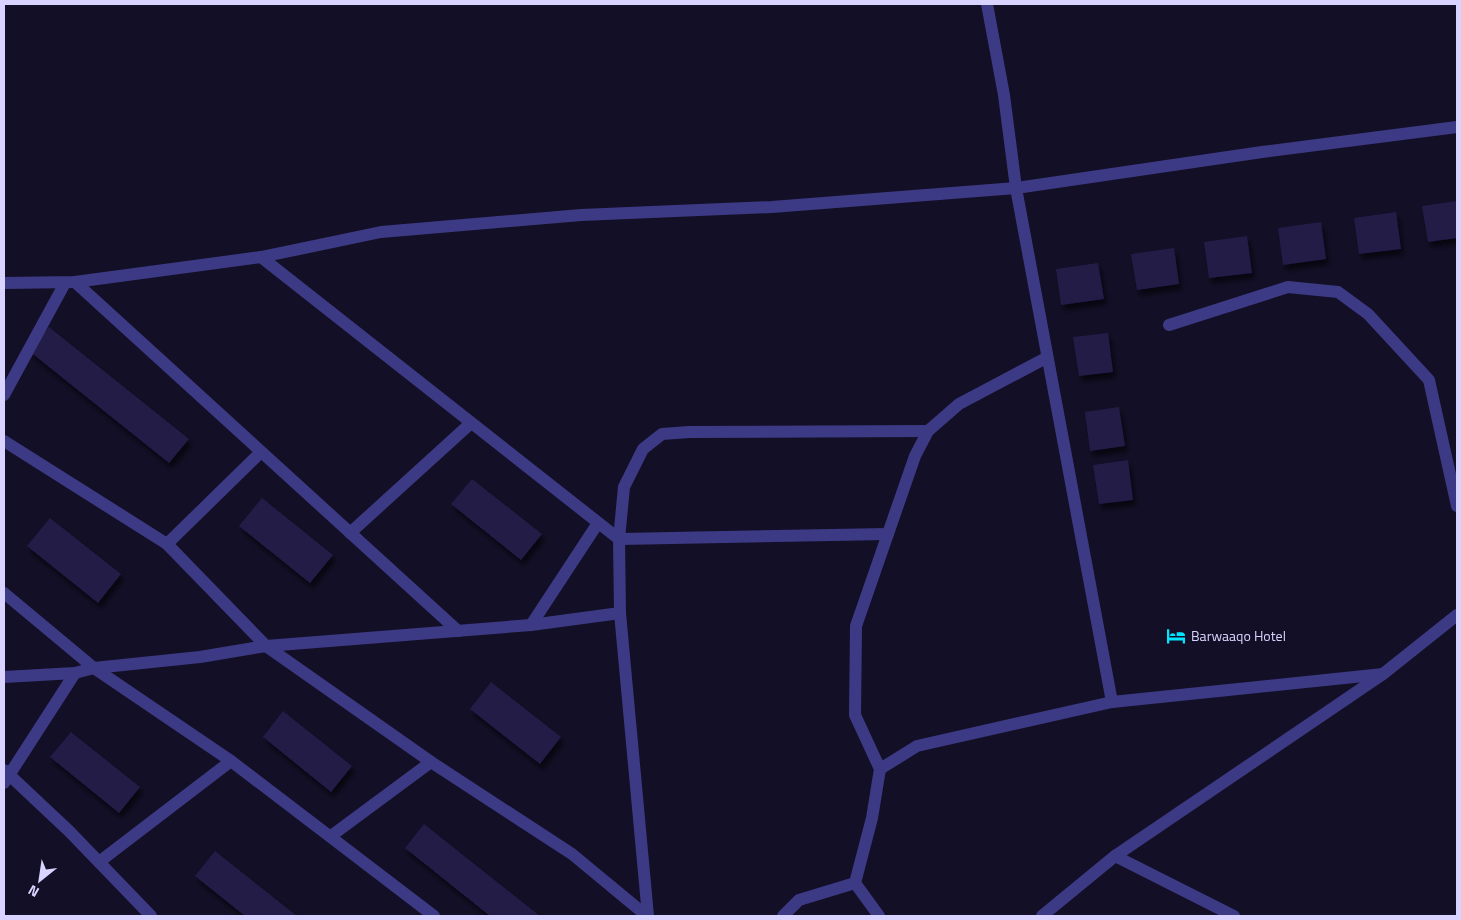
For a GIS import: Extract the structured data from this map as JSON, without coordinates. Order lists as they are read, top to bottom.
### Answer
{
  "places": {
    "hotel": ["Barwaaqo Hotel"]
  },
  "north": "bottom left"
}
